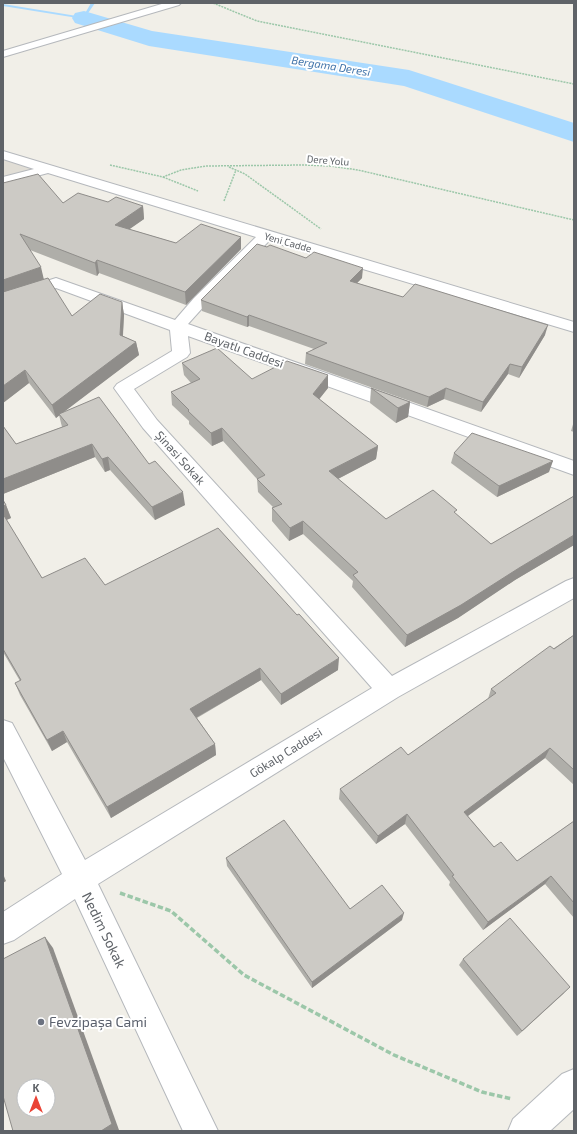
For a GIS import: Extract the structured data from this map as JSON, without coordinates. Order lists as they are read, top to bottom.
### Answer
{
  "streets": {
    "street": [
      "Yeni Cadde",
      "Bayatlı Caddesi",
      "Şinasi Sokak",
      "Gökalp Caddesi",
      "Nedim Sokak"
    ],
    "path": ["Dere Yolu"]
  },
  "crossings": [
    ["Bayatlı Caddesi", "Şinasi Sokak"],
    ["Şinasi Sokak", "Gökalp Caddesi"],
    ["Gökalp Caddesi", "Nedim Sokak"]
  ],
  "water": ["Bergama Deresi"],
  "places": ["Fevzipaşa Cami"],
  "north": "top"
}
